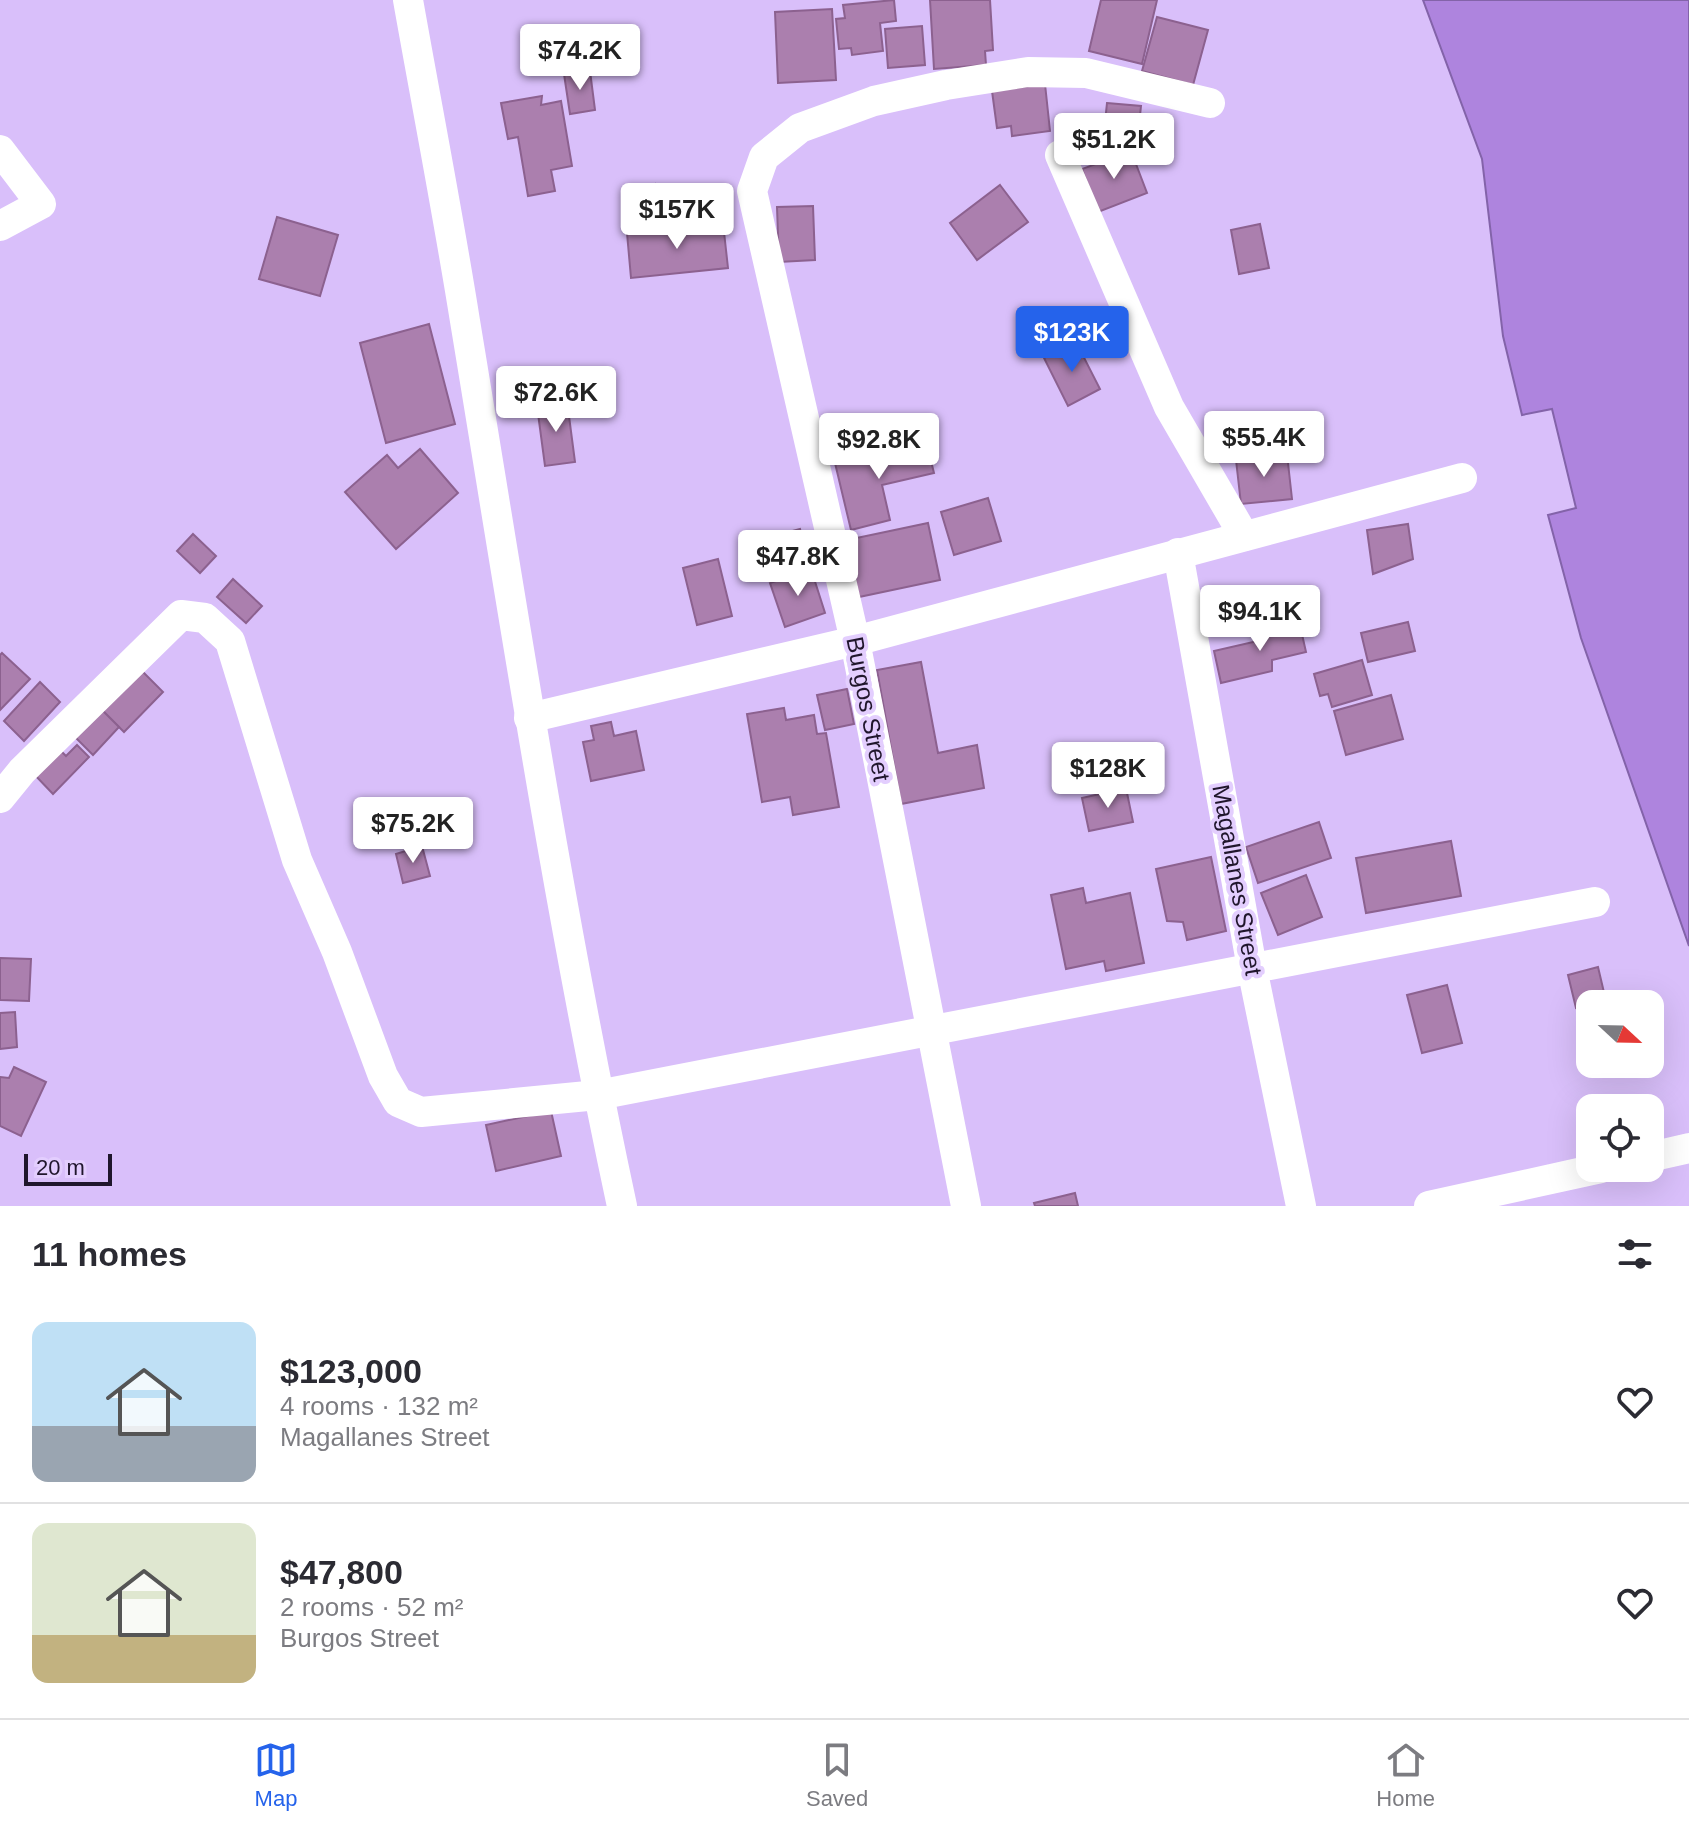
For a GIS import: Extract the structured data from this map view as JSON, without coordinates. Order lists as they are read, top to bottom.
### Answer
{
  "streets": {
    "street": ["Burgos Street", "Magallanes Street"]
  },
  "scale_bar": "20 m",
  "north": "right",
  "page": {
    "price": [
      "$74.2K",
      "$51.2K",
      "$157K",
      "$123K",
      "$72.6K",
      "$55.4K",
      "$92.8K",
      "$47.8K",
      "$94.1K",
      "$128K",
      "$75.2K"
    ],
    "scale": "20 m",
    "heading": "11 homes",
    "list": [
      {
        "name": "$123,000",
        "note": "4 rooms · 132 m² · Magallanes Street"
      },
      {
        "name": "$47,800",
        "note": "2 rooms · 52 m² · Burgos Street"
      }
    ],
    "tabs": ["Map", "Saved", "Home"]
  }
}
